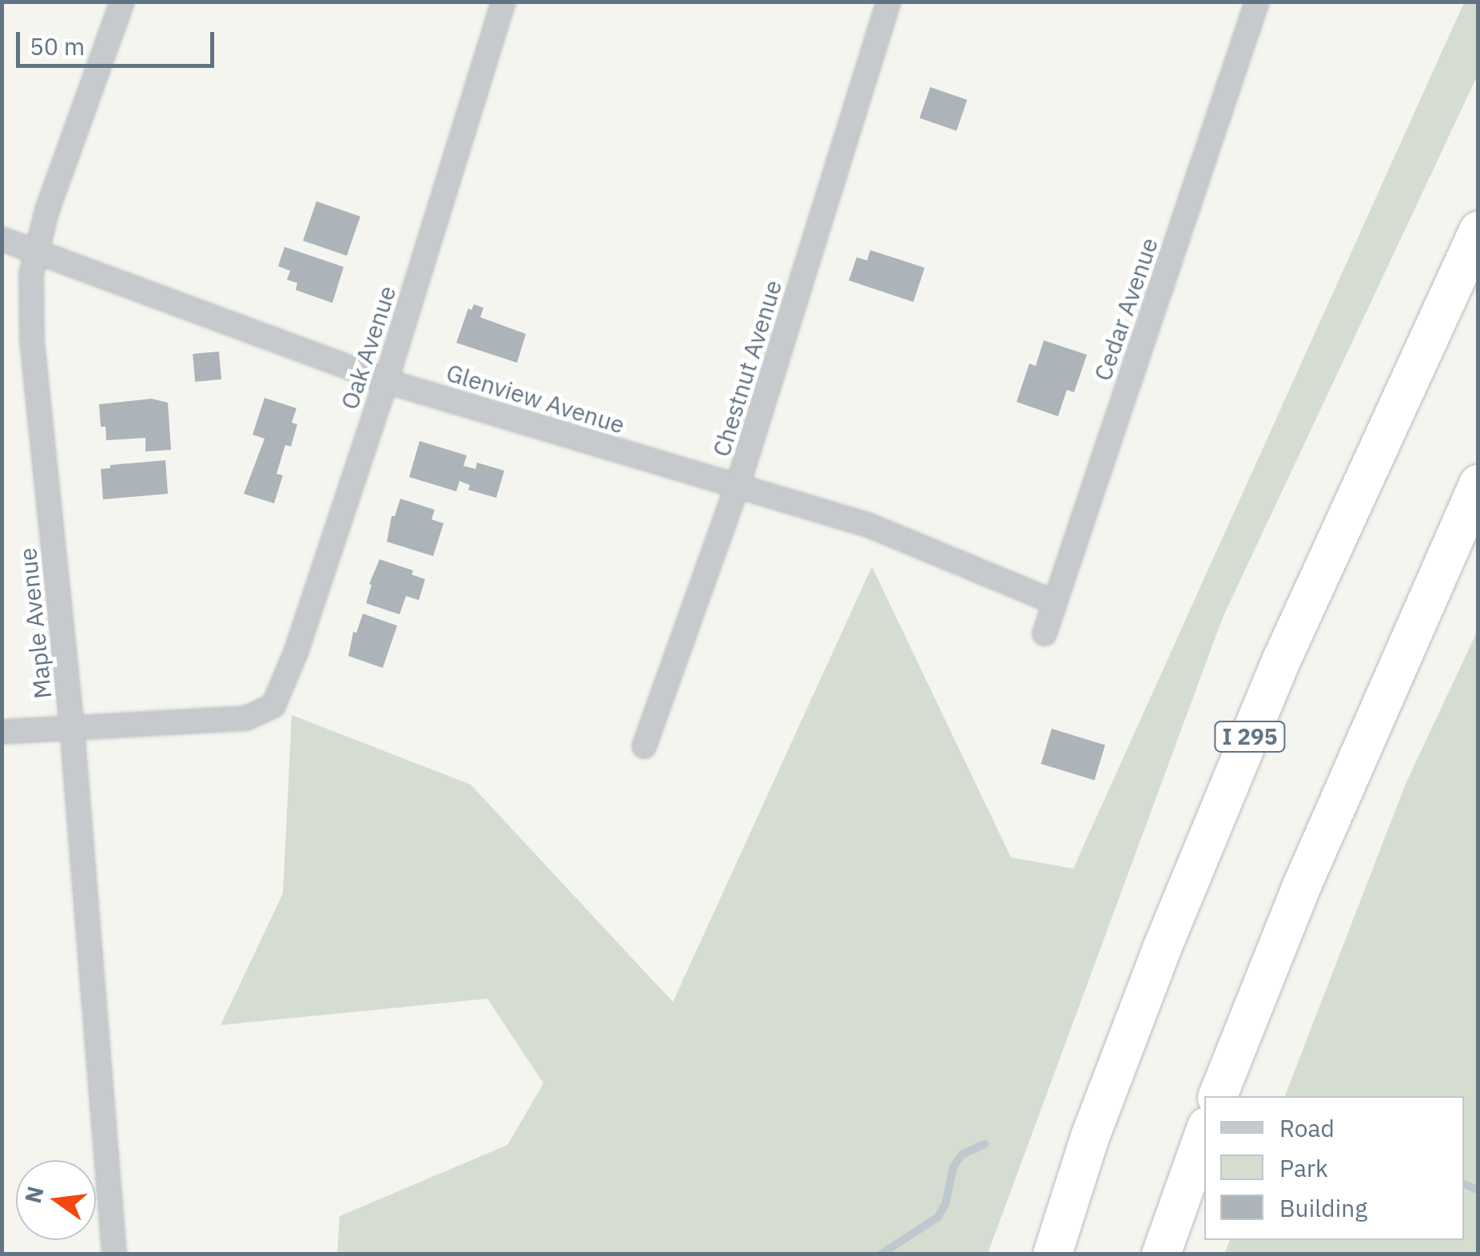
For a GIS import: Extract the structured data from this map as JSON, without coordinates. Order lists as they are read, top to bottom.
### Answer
{
  "streets": {
    "highway": ["I 295"],
    "street": [
      "Cedar Avenue",
      "Oak Avenue",
      "Chestnut Avenue",
      "Glenview Avenue",
      "Maple Avenue"
    ]
  },
  "crossings": [
    ["Cedar Avenue", "Glenview Avenue"],
    ["Oak Avenue", "Glenview Avenue"],
    ["Oak Avenue", "Maple Avenue"],
    ["Chestnut Avenue", "Glenview Avenue"],
    ["Glenview Avenue", "Maple Avenue"]
  ],
  "legend": ["Road", "Park", "Building"],
  "scale_bar": "50 m",
  "north": "left"
}
